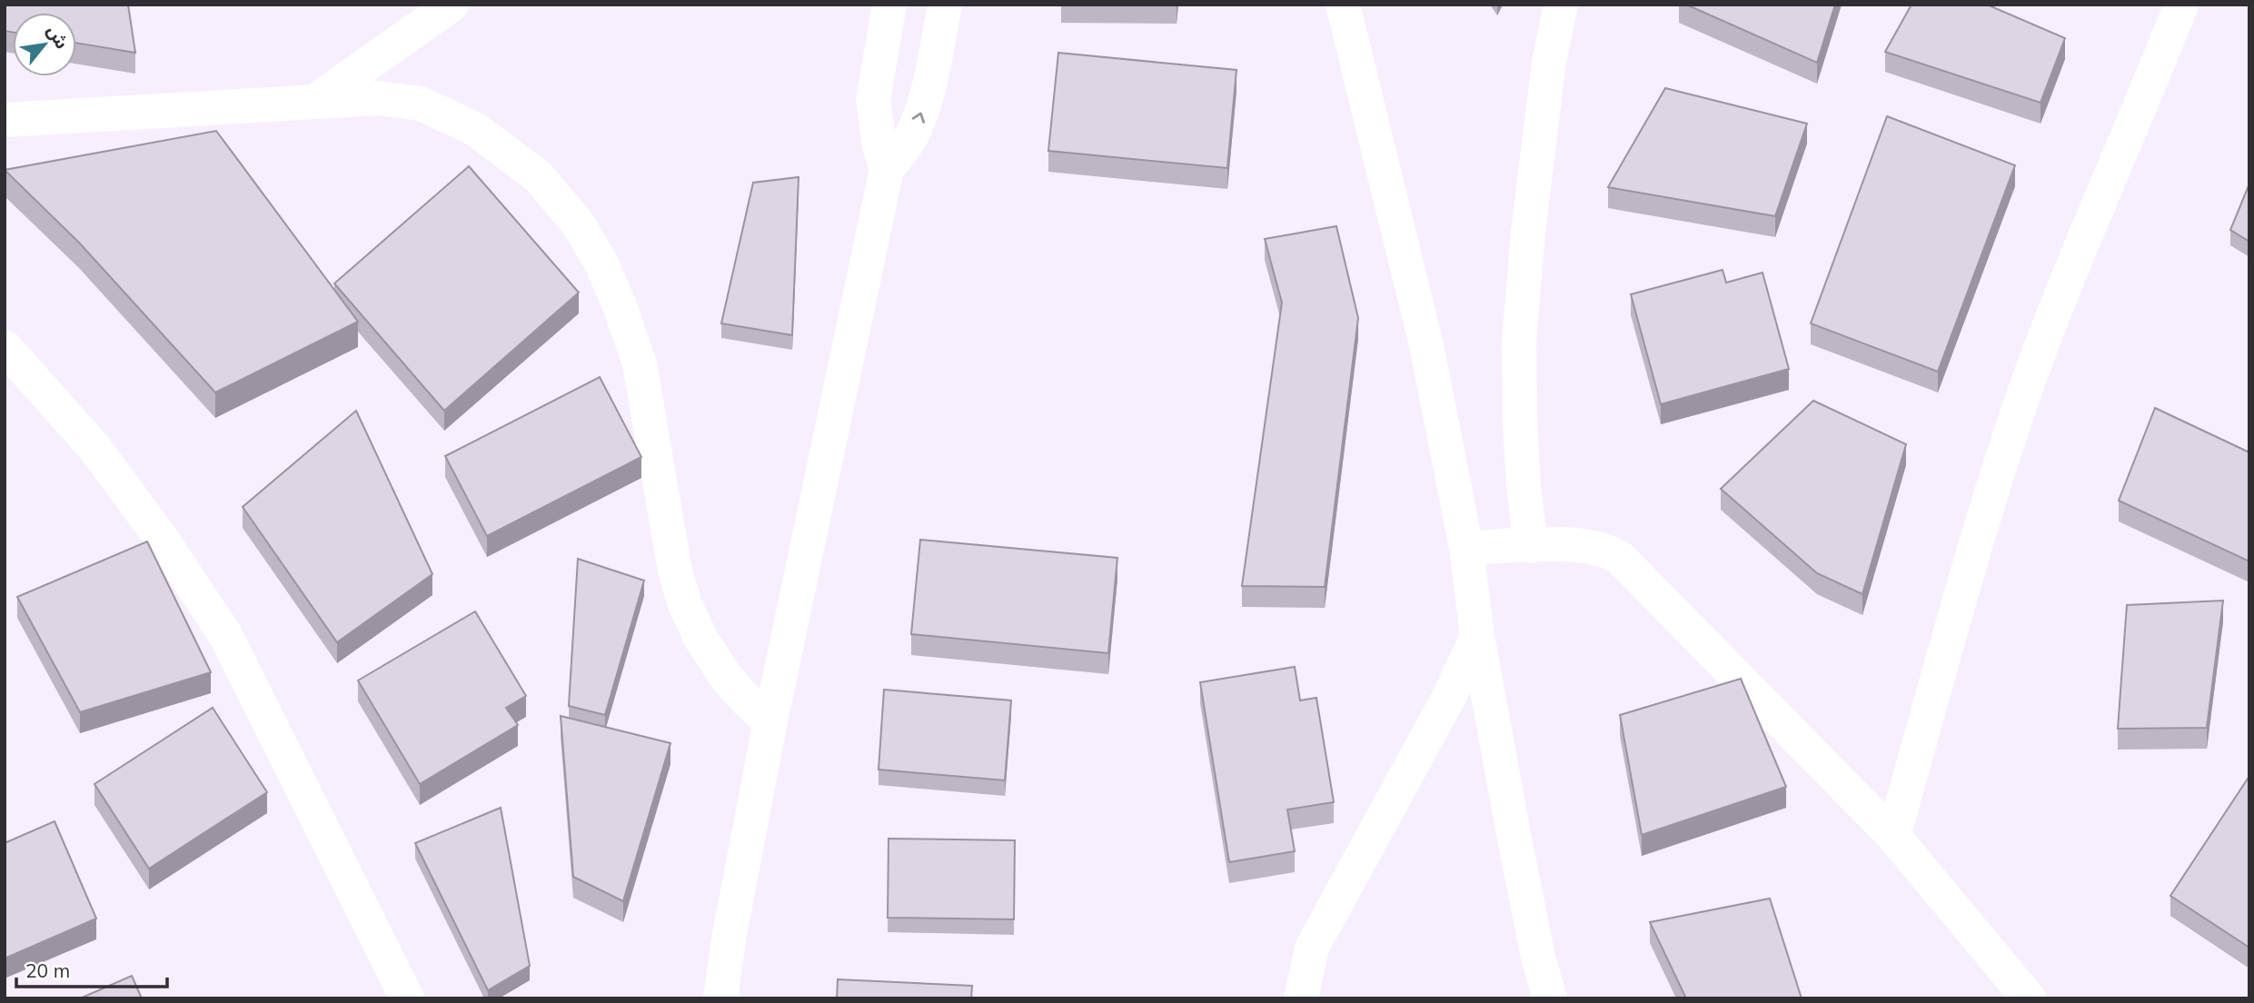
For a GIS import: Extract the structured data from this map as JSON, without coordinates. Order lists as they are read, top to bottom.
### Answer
{
  "scale_bar": "20 m",
  "north": "top right"
}
